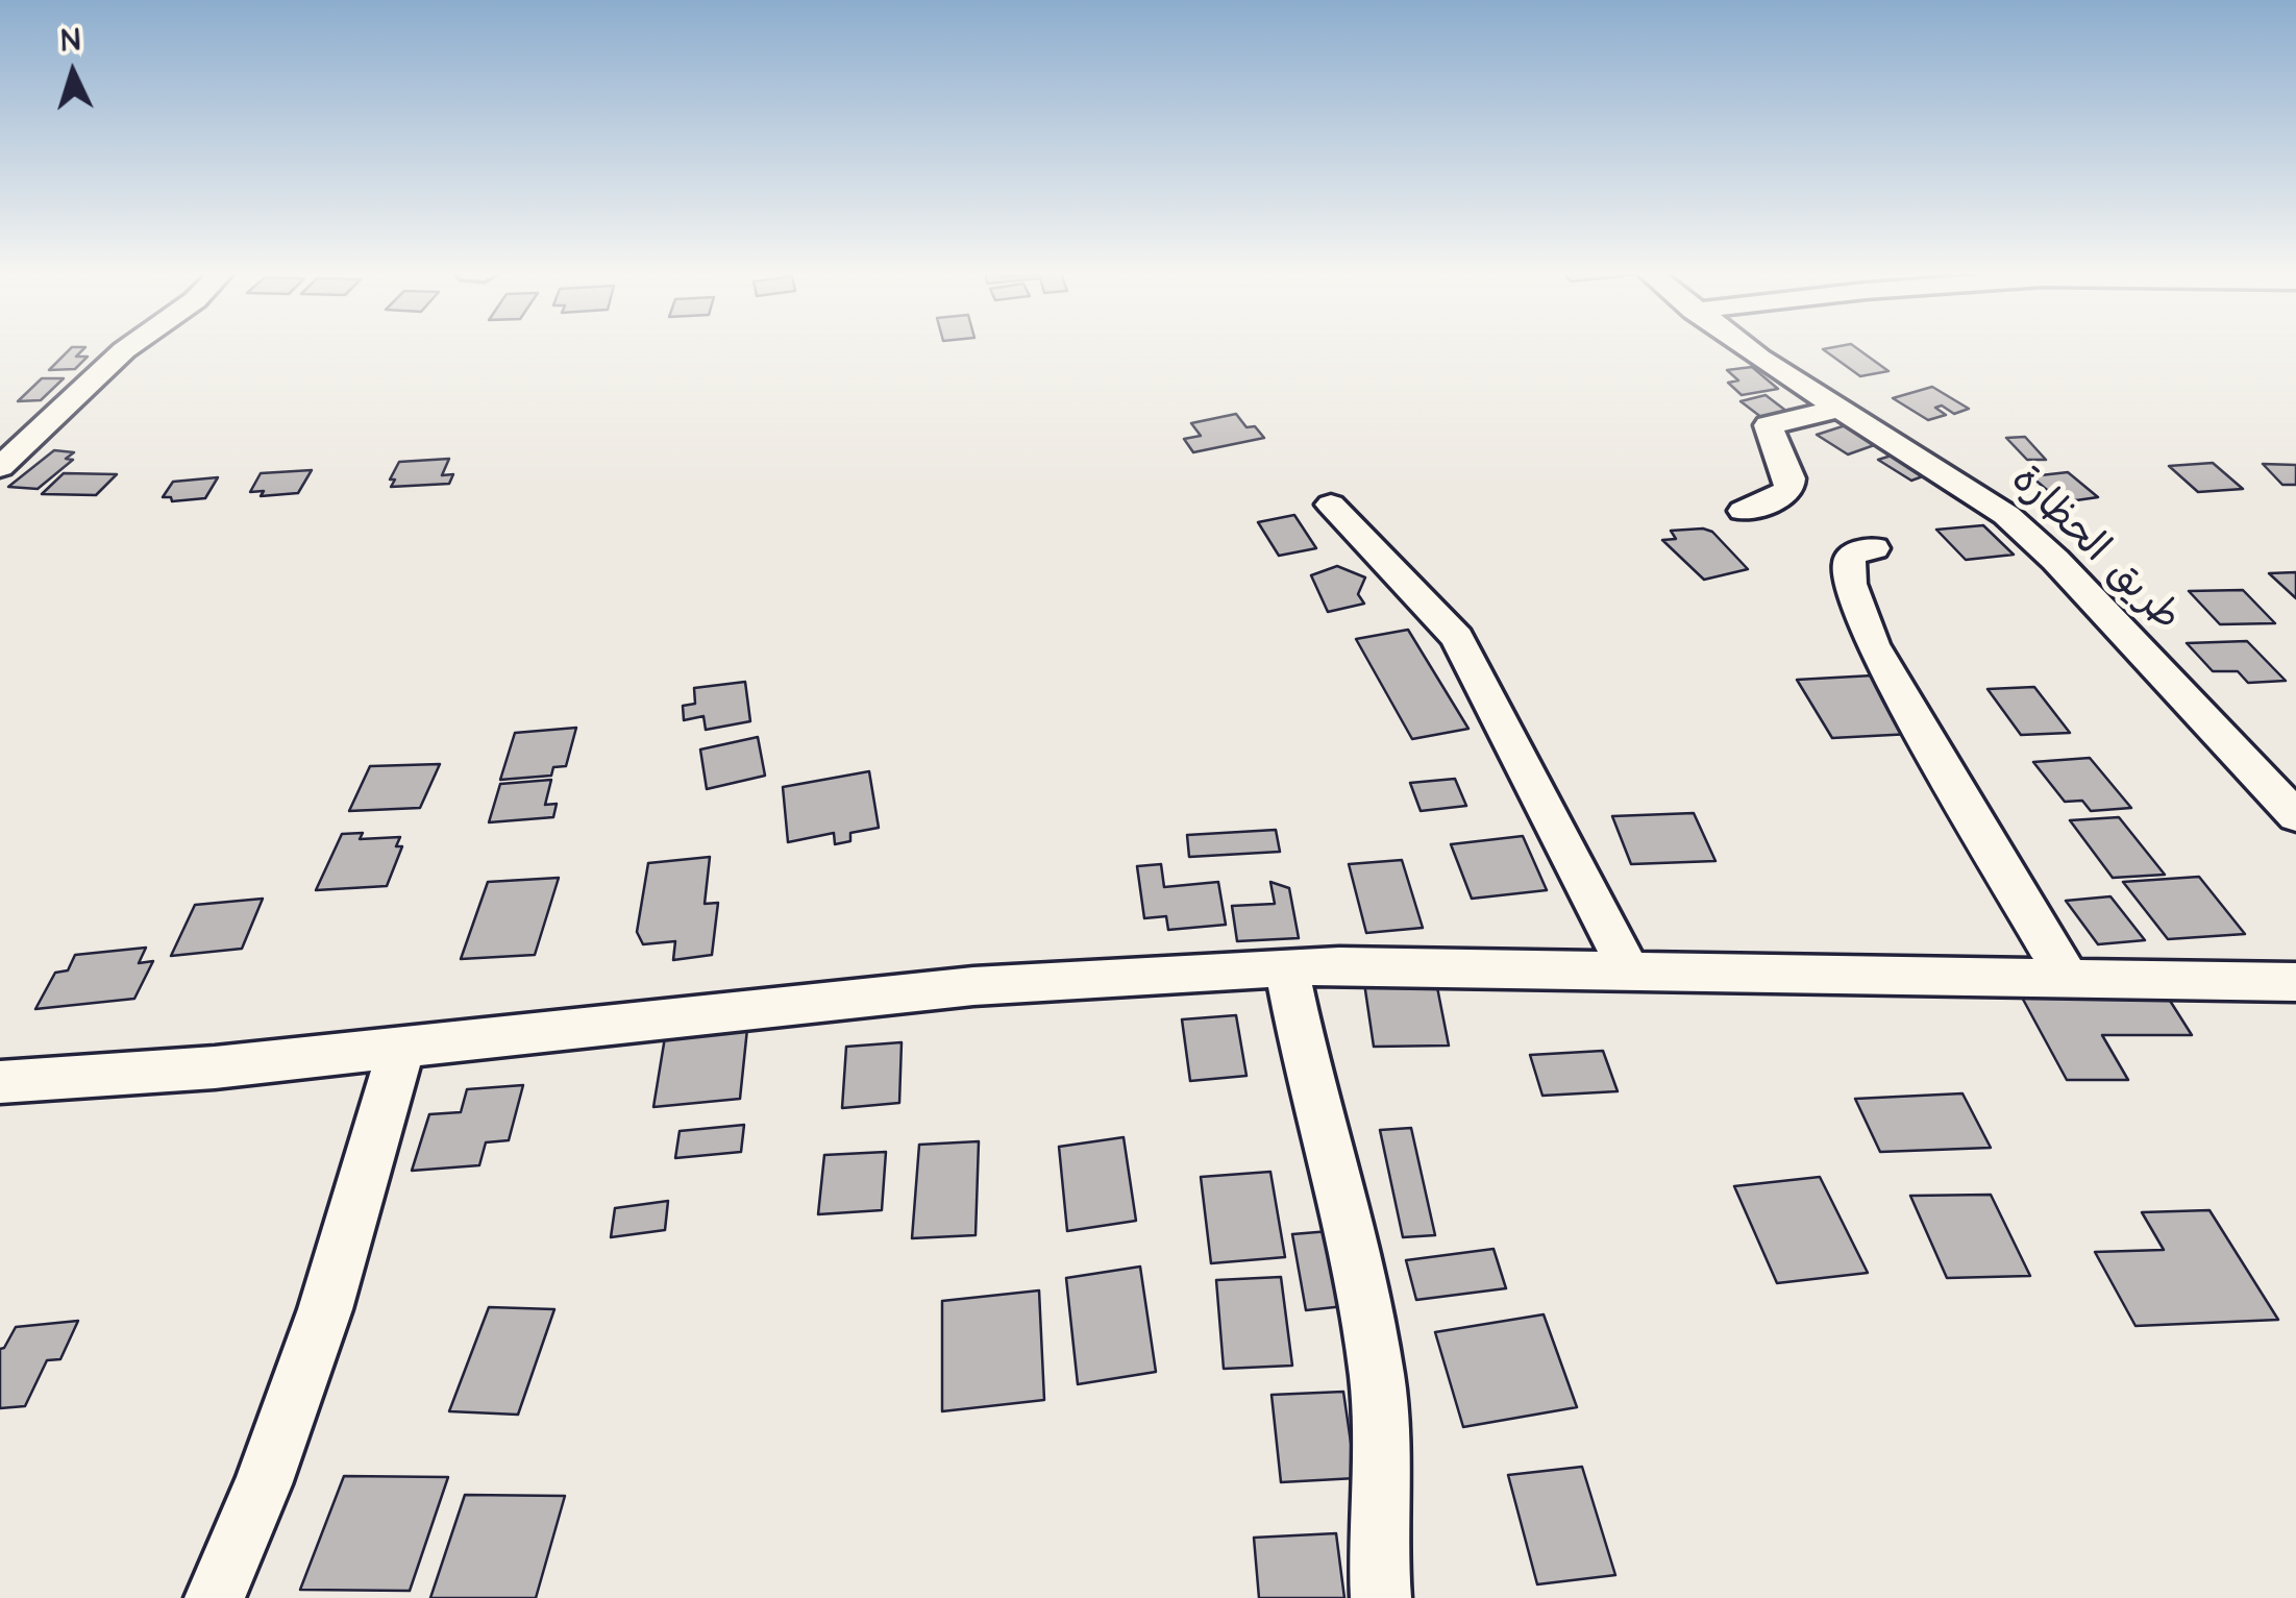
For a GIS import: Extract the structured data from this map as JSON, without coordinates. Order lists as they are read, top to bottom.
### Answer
{
  "streets": {
    "street": ["طريق الحظارة"]
  },
  "north": "top"
}
